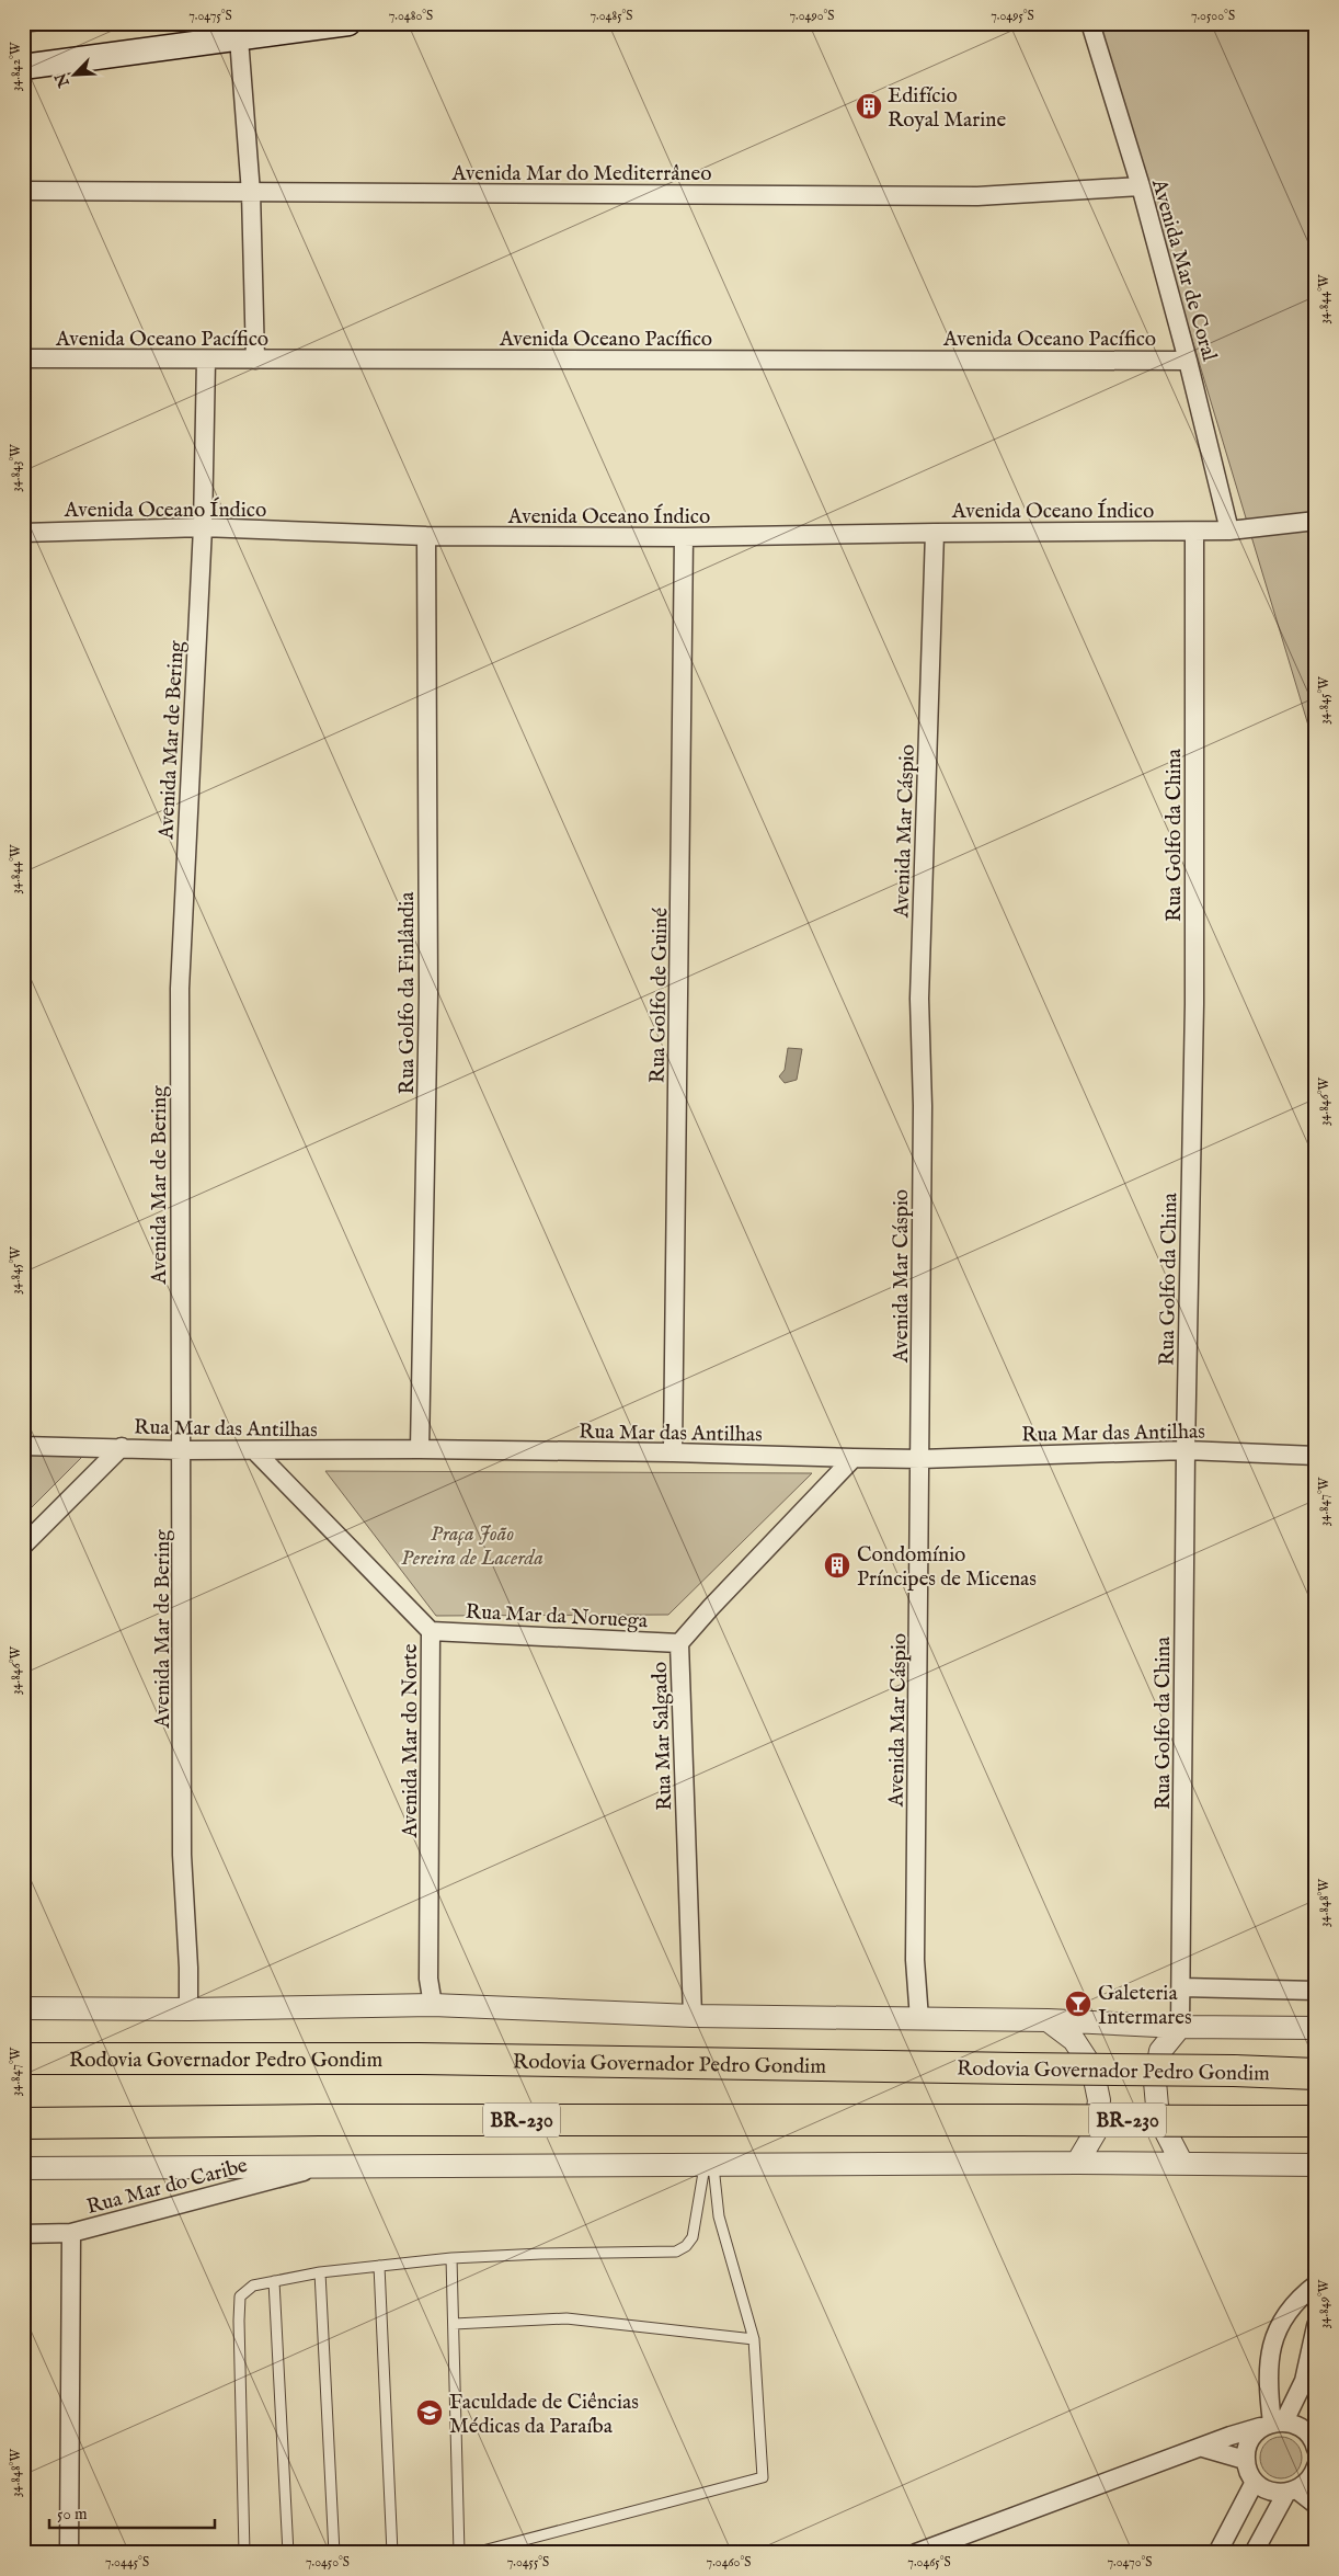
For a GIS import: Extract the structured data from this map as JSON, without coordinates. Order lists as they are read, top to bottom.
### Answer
{
  "streets": {
    "highway": ["Rodovia Governador Pedro Gondim", "BR-230"],
    "street": [
      "Avenida Mar do Mediterrâneo",
      "Avenida Mar de Coral",
      "Avenida Oceano Pacífico",
      "Avenida Oceano Índico",
      "Avenida Mar de Bering",
      "Avenida Mar Cáspio",
      "Rua Golfo da China",
      "Rua Golfo da Finlândia",
      "Rua Golfo de Guiné",
      "Rua Mar das Antilhas",
      "Rua Mar da Noruega",
      "Rua Mar Salgado",
      "Avenida Mar do Norte",
      "Rua Mar do Caribe"
    ]
  },
  "crossings": [
    ["Avenida Mar do Mediterrâneo", "Avenida Mar de Coral"],
    ["Avenida Mar de Coral", "Avenida Oceano Pacífico"],
    ["Avenida Mar de Coral", "Avenida Oceano Índico"],
    ["Avenida Oceano Pacífico", "Avenida Mar de Bering"],
    ["Avenida Oceano Índico", "Avenida Mar de Bering"],
    ["Avenida Oceano Índico", "Avenida Mar Cáspio"],
    ["Avenida Oceano Índico", "Rua Golfo da China"],
    ["Avenida Oceano Índico", "Rua Golfo da Finlândia"],
    ["Avenida Oceano Índico", "Rua Golfo de Guiné"],
    ["Avenida Mar de Bering", "Rua Mar das Antilhas"],
    ["Avenida Mar Cáspio", "Rua Mar das Antilhas"],
    ["Rua Golfo da China", "Rua Mar das Antilhas"],
    ["Rua Golfo da Finlândia", "Rua Mar das Antilhas"],
    ["Rua Golfo de Guiné", "Rua Mar das Antilhas"],
    ["Rua Mar das Antilhas", "Rua Mar Salgado"],
    ["Rua Mar das Antilhas", "Avenida Mar do Norte"],
    ["Rua Mar da Noruega", "Rua Mar Salgado"],
    ["Rua Mar da Noruega", "Avenida Mar do Norte"]
  ],
  "parks": ["Praça João Pereira de Lacerda"],
  "places": {
    "building": ["Edifício Royal Marine", "Condomínio Príncipes de Micenas"],
    "bar": ["Galeteria Intermares"],
    "school or university": ["Faculdade de Ciências Médicas da Paraíba"]
  },
  "scale_bar": "50 m",
  "north": "bottom left",
  "coordinates": [
    "7.0475°S",
    "7.0480°S",
    "7.0485°S",
    "7.0490°S",
    "7.0495°S",
    "7.0500°S",
    "34.842°W",
    "34.844°W",
    "34.843°W",
    "34.845°W",
    "34.846°W",
    "34.847°W",
    "34.848°W",
    "34.849°W",
    "7.0445°S",
    "7.0450°S",
    "7.0455°S",
    "7.0460°S",
    "7.0465°S",
    "7.0470°S"
  ]
}
